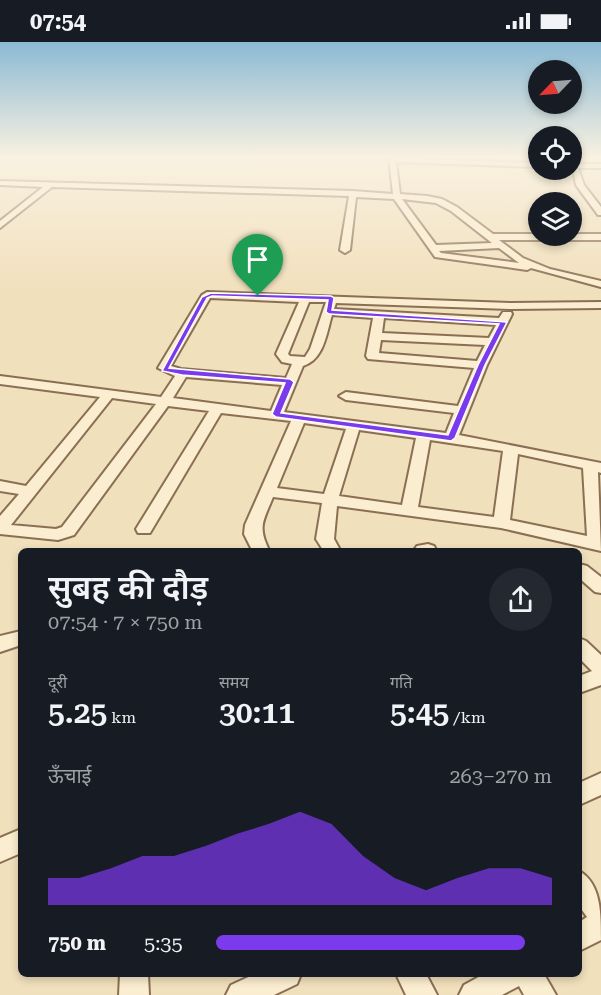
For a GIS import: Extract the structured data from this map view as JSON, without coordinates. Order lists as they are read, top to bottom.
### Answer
{
  "north": "bottom left",
  "page": {
    "status": "07:54",
    "heading": ["सुबह की दौड़", "07:54 · 7 × 750 m"],
    "stats": [
      ["दूरी", "5.25 km"],
      ["समय", "30:11"],
      ["गति", "5:45 /km"]
    ],
    "chart": ["ऊँचाई", "263–270 m"],
    "list": [
      {
        "name": "750 m",
        "note": "5:35"
      }
    ]
  }
}
